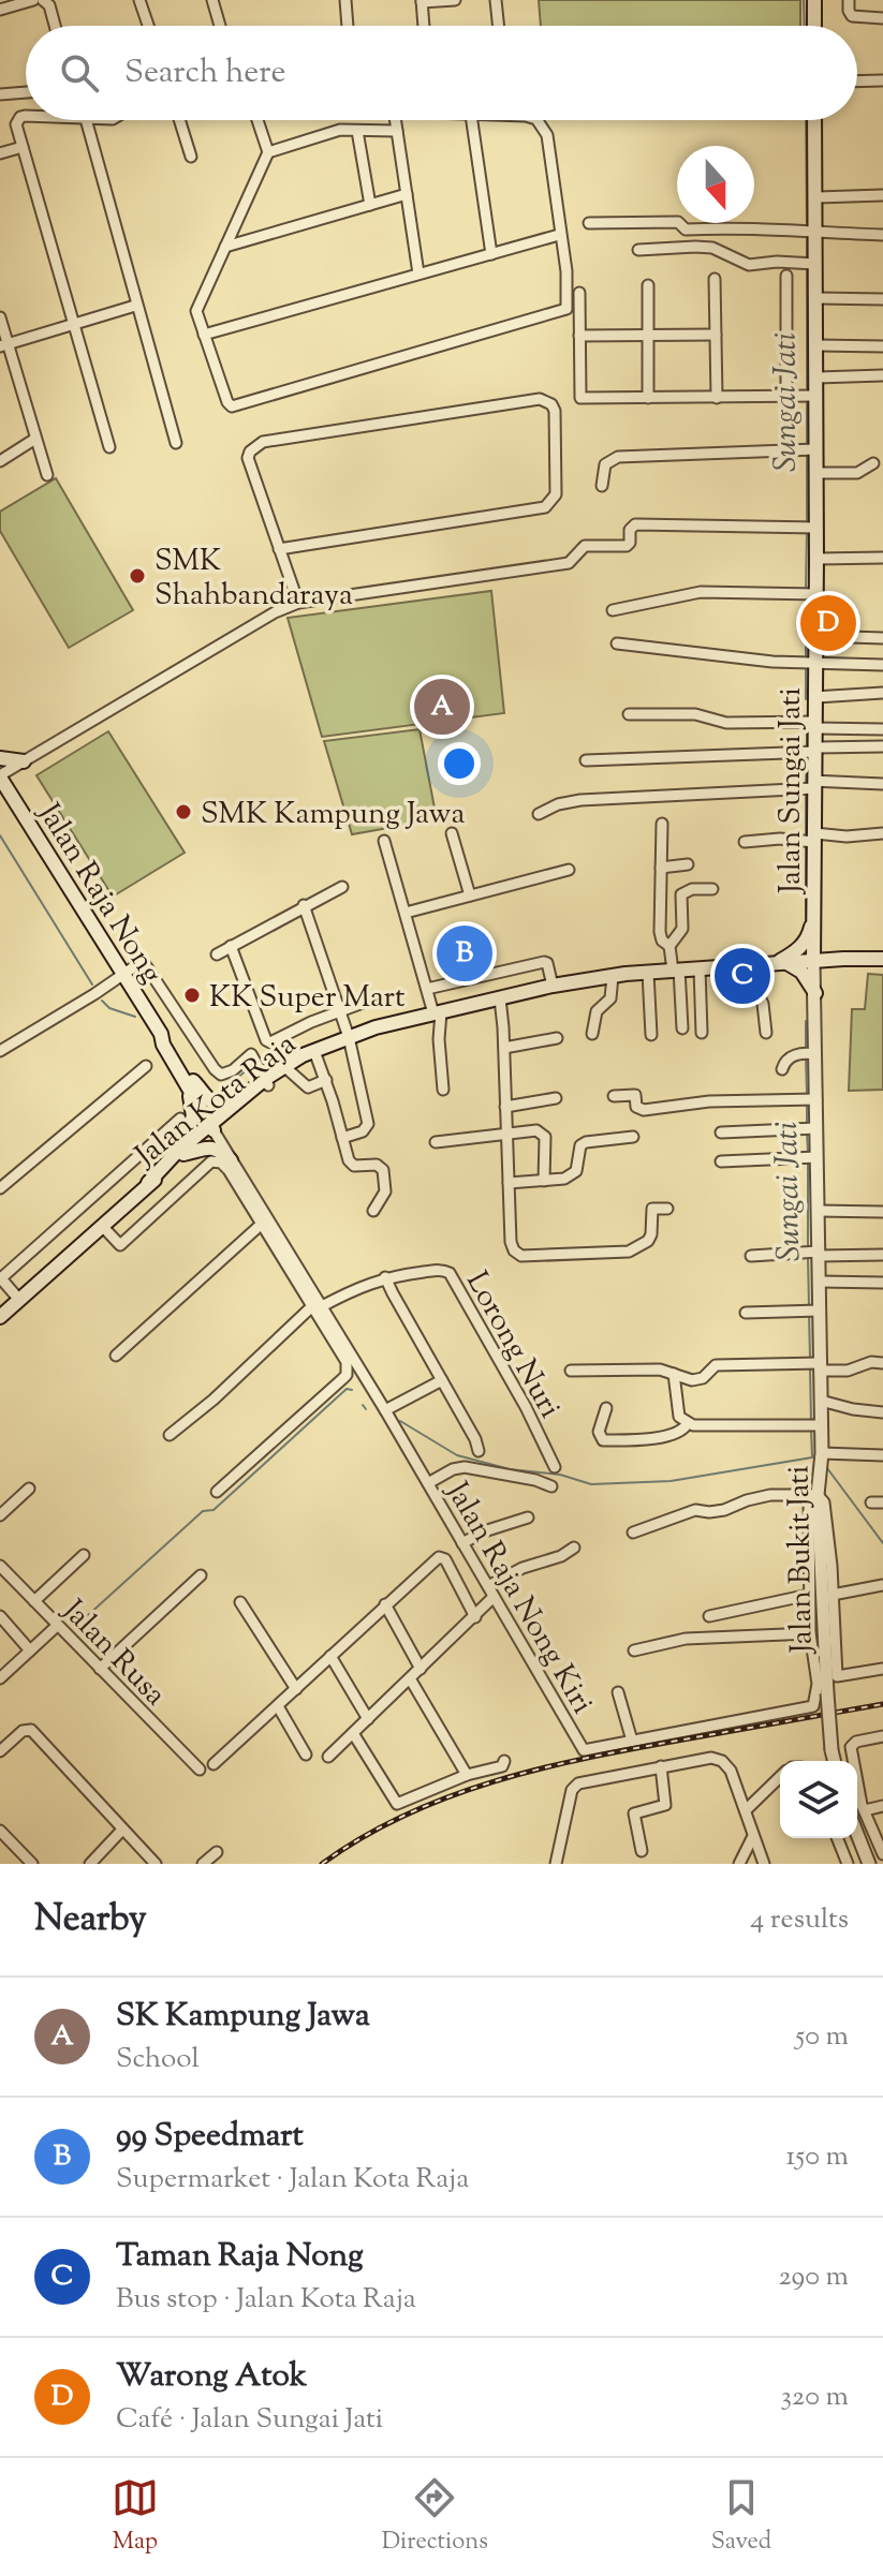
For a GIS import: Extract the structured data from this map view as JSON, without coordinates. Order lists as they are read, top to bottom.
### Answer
{
  "streets": {
    "main road": ["Jalan Sungai Jati", "Jalan Raja Nong", "Jalan Kota Raja"],
    "street": [
      "Lorong Nuri",
      "Jalan Bukit Jati",
      "Jalan Raja Nong Kiri",
      "Jalan Rusa"
    ]
  },
  "crossings": [
    ["Jalan Sungai Jati", "Jalan Kota Raja"],
    ["Jalan Sungai Jati", "Jalan Bukit Jati"],
    ["Jalan Raja Nong", "Jalan Kota Raja"],
    ["Jalan Raja Nong", "Jalan Raja Nong Kiri"],
    ["Jalan Kota Raja", "Jalan Bukit Jati"],
    ["Jalan Kota Raja", "Jalan Raja Nong Kiri"],
    ["Lorong Nuri", "Jalan Raja Nong Kiri"],
    ["Jalan Bukit Jati", "Jalan Raja Nong Kiri"]
  ],
  "water": ["Sungai Jati"],
  "places": ["SMK Shahbandaraya", "SMK Kampung Jawa", "KK Super Mart"],
  "north": "bottom",
  "page": {
    "search": "Search here",
    "pins": [
      "D",
      "A",
      "B",
      "C"
    ],
    "heading": ["Nearby", "4 results"],
    "list": [
      {
        "mark": "A",
        "name": "SK Kampung Jawa",
        "note": "School",
        "value": "50 m"
      },
      {
        "mark": "B",
        "name": "99 Speedmart",
        "note": "Supermarket · Jalan Kota Raja",
        "value": "150 m"
      },
      {
        "mark": "C",
        "name": "Taman Raja Nong",
        "note": "Bus stop · Jalan Kota Raja",
        "value": "290 m"
      },
      {
        "mark": "D",
        "name": "Warong Atok",
        "note": "Café · Jalan Sungai Jati",
        "value": "320 m"
      }
    ],
    "nav": ["Map", "Directions", "Saved"]
  }
}
